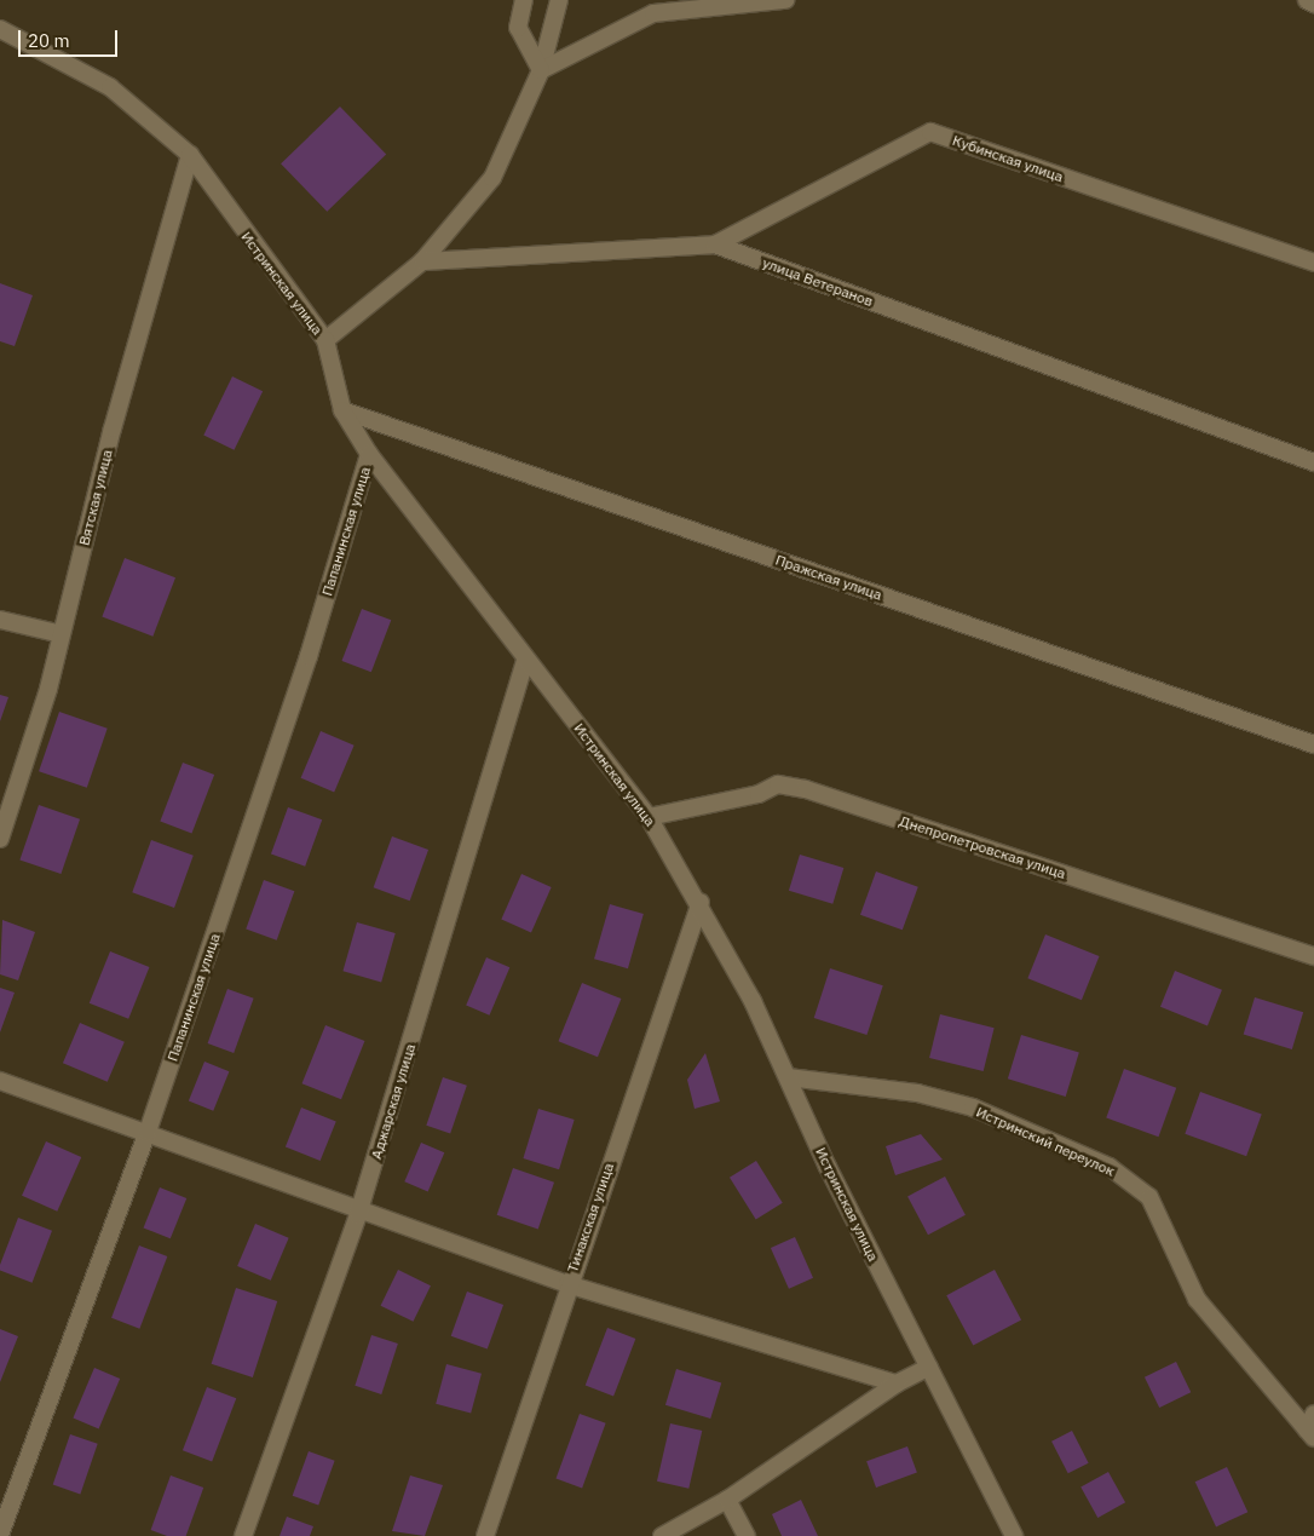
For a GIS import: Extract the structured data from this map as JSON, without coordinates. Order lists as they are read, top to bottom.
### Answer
{
  "streets": {
    "street": [
      "Кубинская улица",
      "улица Ветеранов",
      "Истринская улица",
      "Вятская улица",
      "Папанинская улица",
      "Пражская улица",
      "Днепропетровская улица",
      "Аджарская улица",
      "Истринский переулок",
      "Тинакская улица"
    ]
  },
  "crossings": [
    ["Кубинская улица", "улица Ветеранов"],
    ["Истринская улица", "Вятская улица"],
    ["Истринская улица", "Папанинская улица"],
    ["Истринская улица", "Пражская улица"],
    ["Истринская улица", "Днепропетровская улица"],
    ["Истринская улица", "Аджарская улица"],
    ["Истринская улица", "Истринский переулок"],
    ["Истринская улица", "Тинакская улица"]
  ],
  "scale_bar": "20 m"
}
